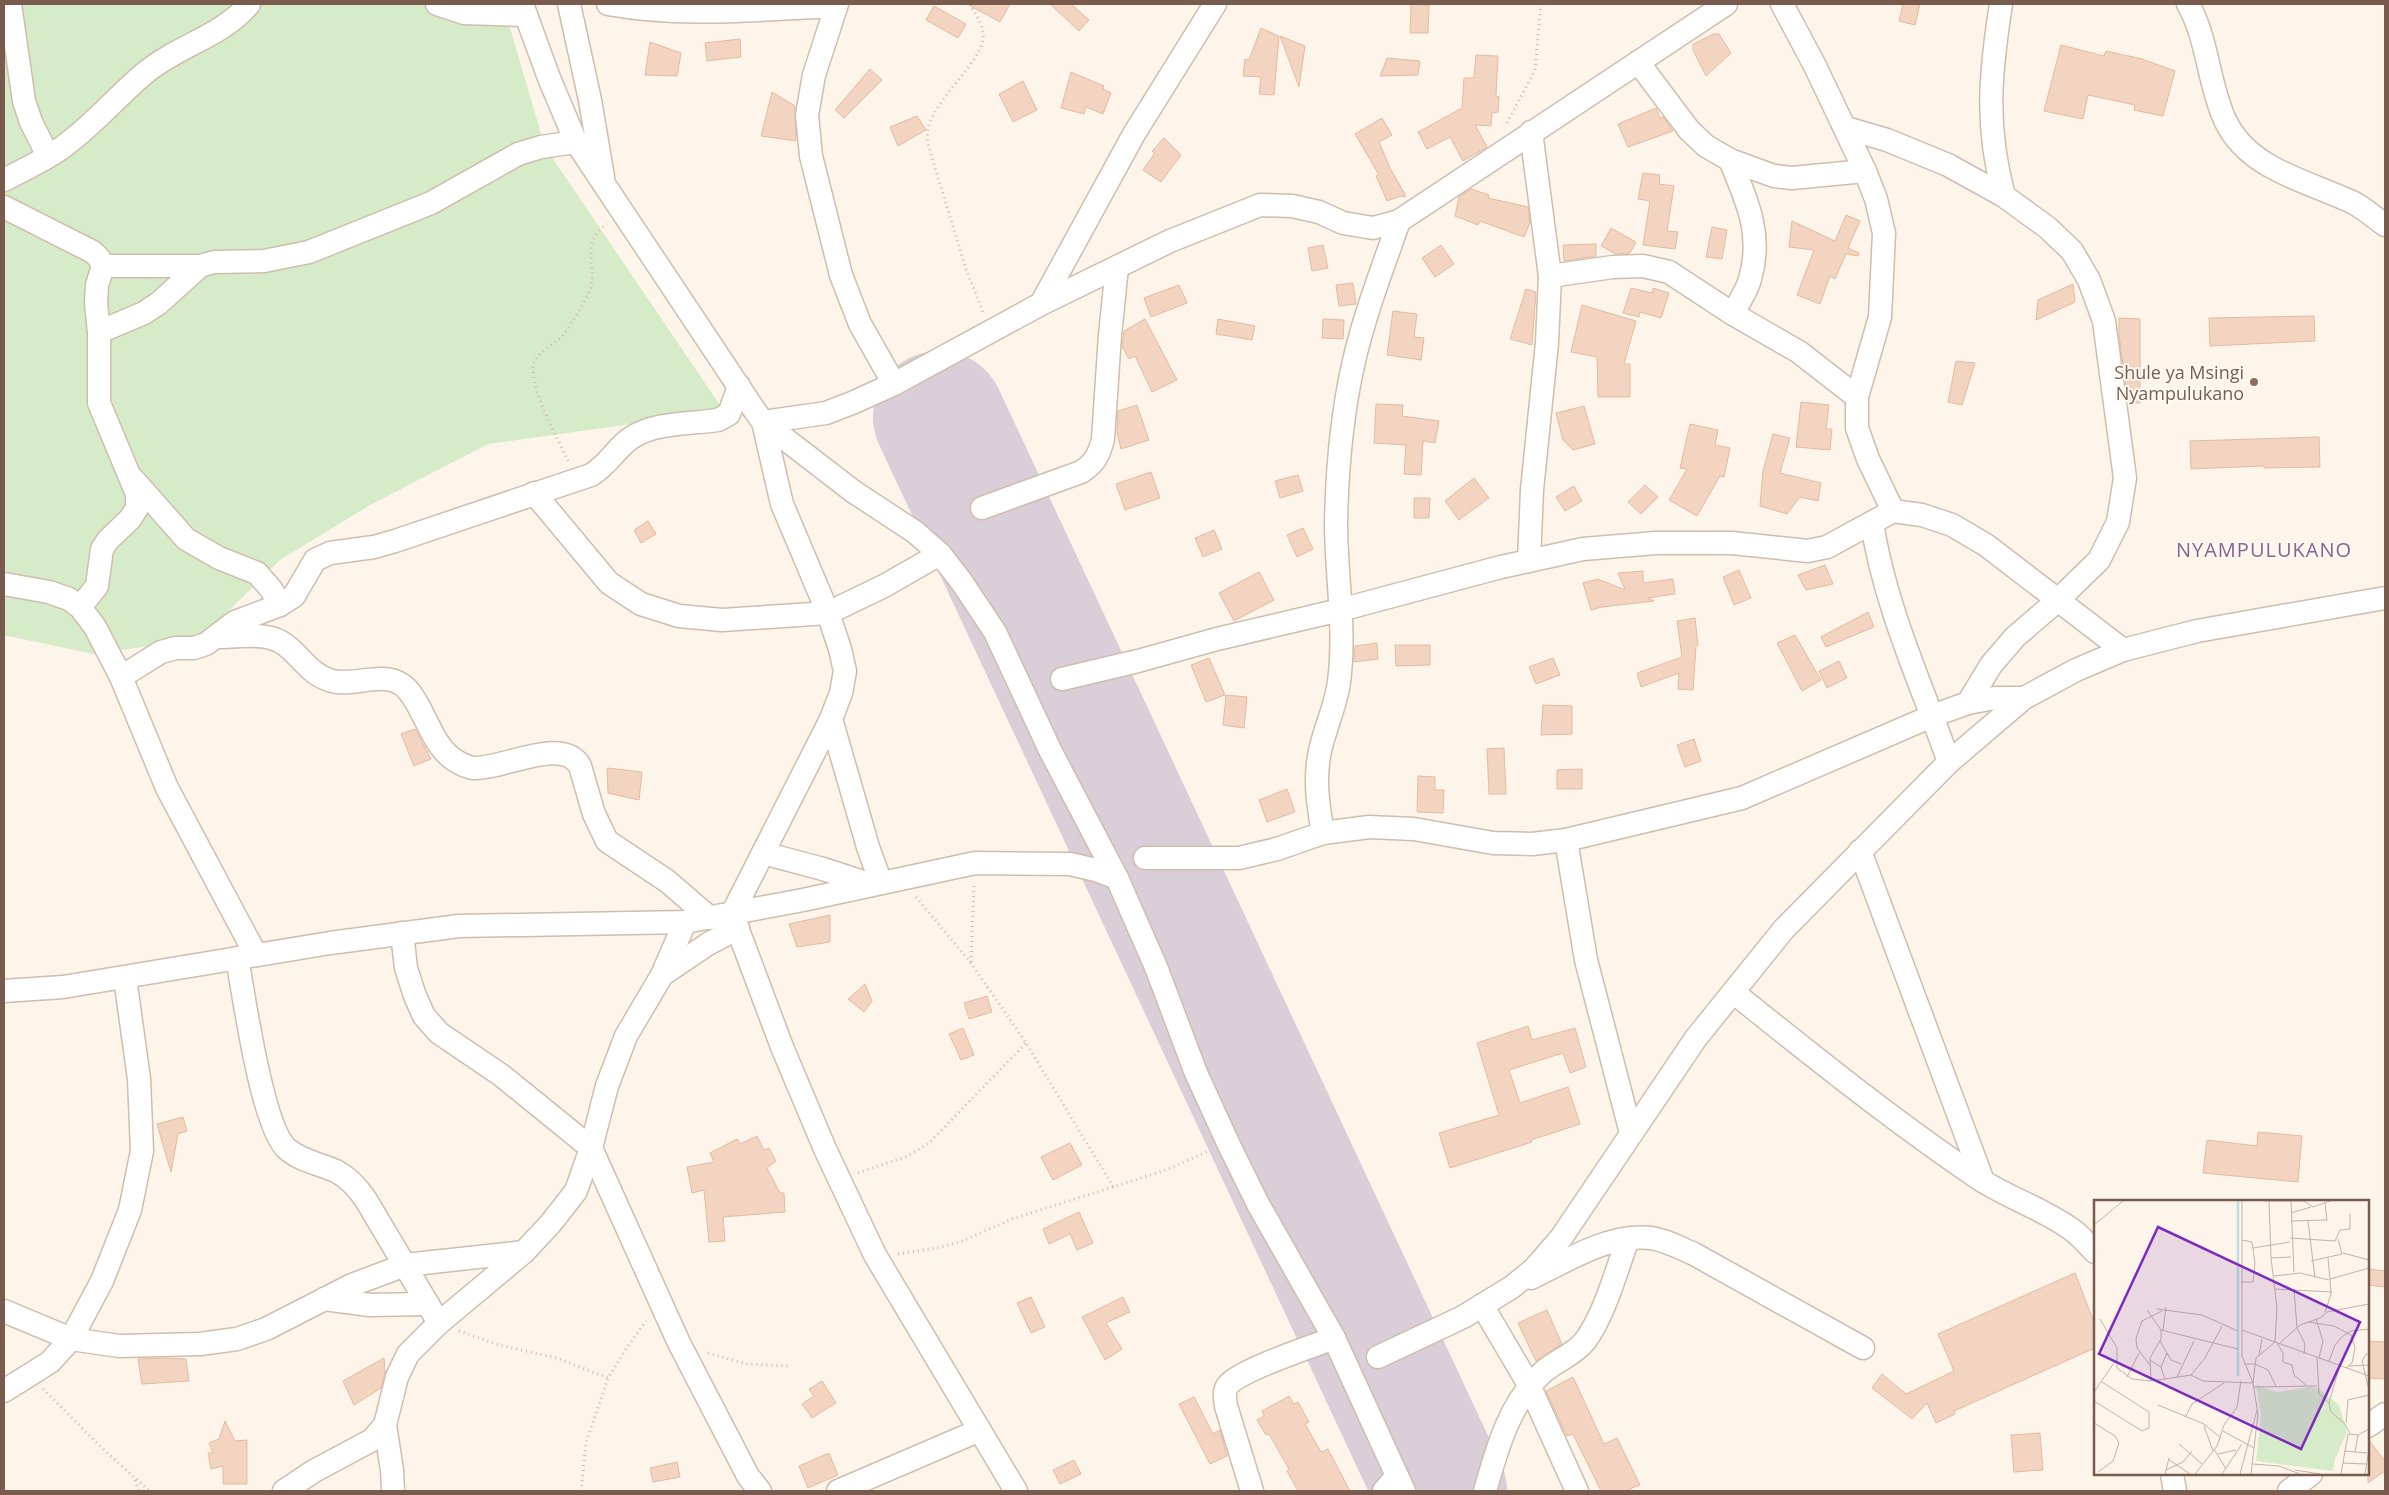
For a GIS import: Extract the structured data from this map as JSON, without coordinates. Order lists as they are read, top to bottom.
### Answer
{
  "districts": ["NYAMPULUKANO"],
  "places": ["Shule ya Msingi Nyampulukano"]
}
